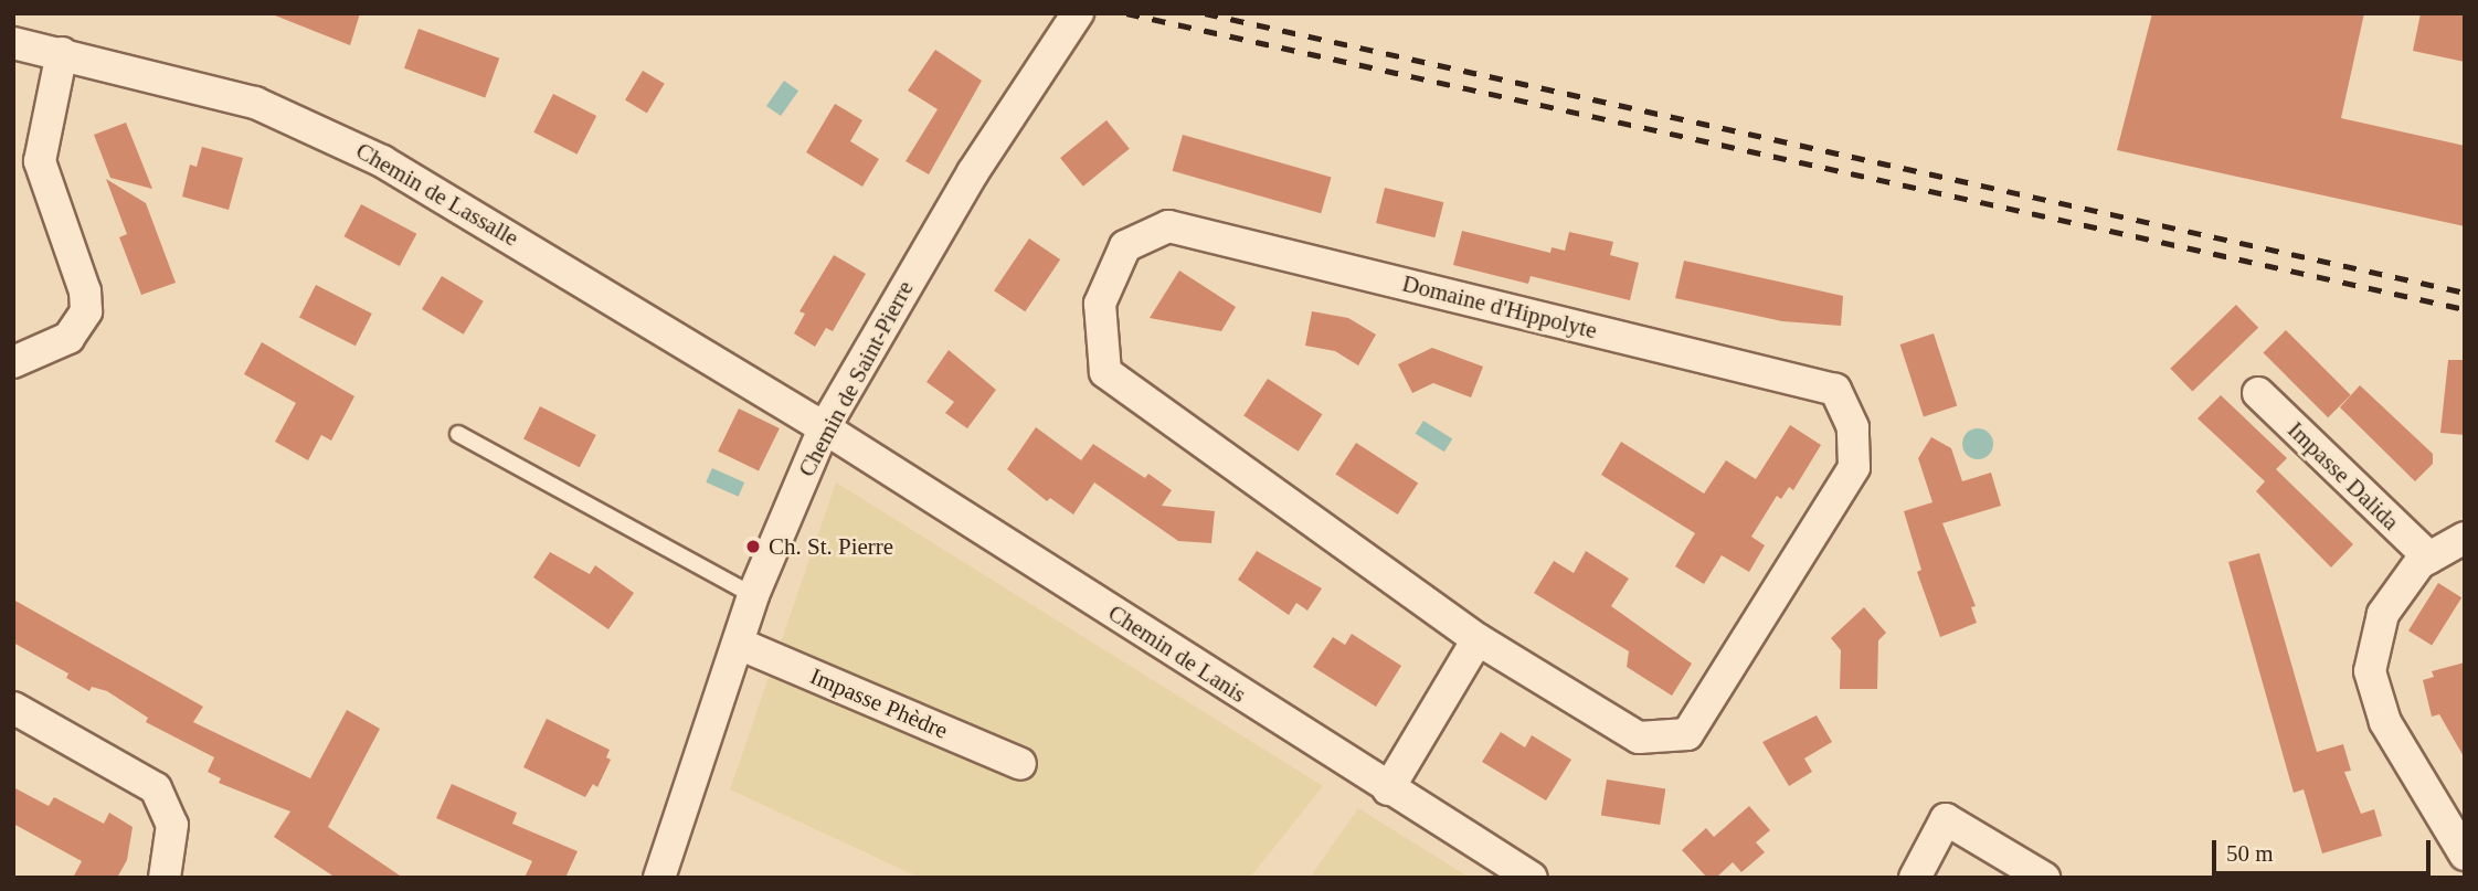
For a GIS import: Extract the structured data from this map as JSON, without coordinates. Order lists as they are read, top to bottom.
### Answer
{
  "streets": {
    "street": [
      "Chemin de Lassalle",
      "Domaine d'Hippolyte",
      "Chemin de Saint-Pierre",
      "Impasse Dalida",
      "Chemin de Lanis",
      "Impasse Phèdre"
    ]
  },
  "crossings": [
    ["Chemin de Lassalle", "Chemin de Saint-Pierre"],
    ["Chemin de Lassalle", "Chemin de Lanis"],
    ["Chemin de Saint-Pierre", "Chemin de Lanis"],
    ["Chemin de Saint-Pierre", "Impasse Phèdre"]
  ],
  "places": ["Ch. St. Pierre"],
  "scale_bar": "50 m"
}
